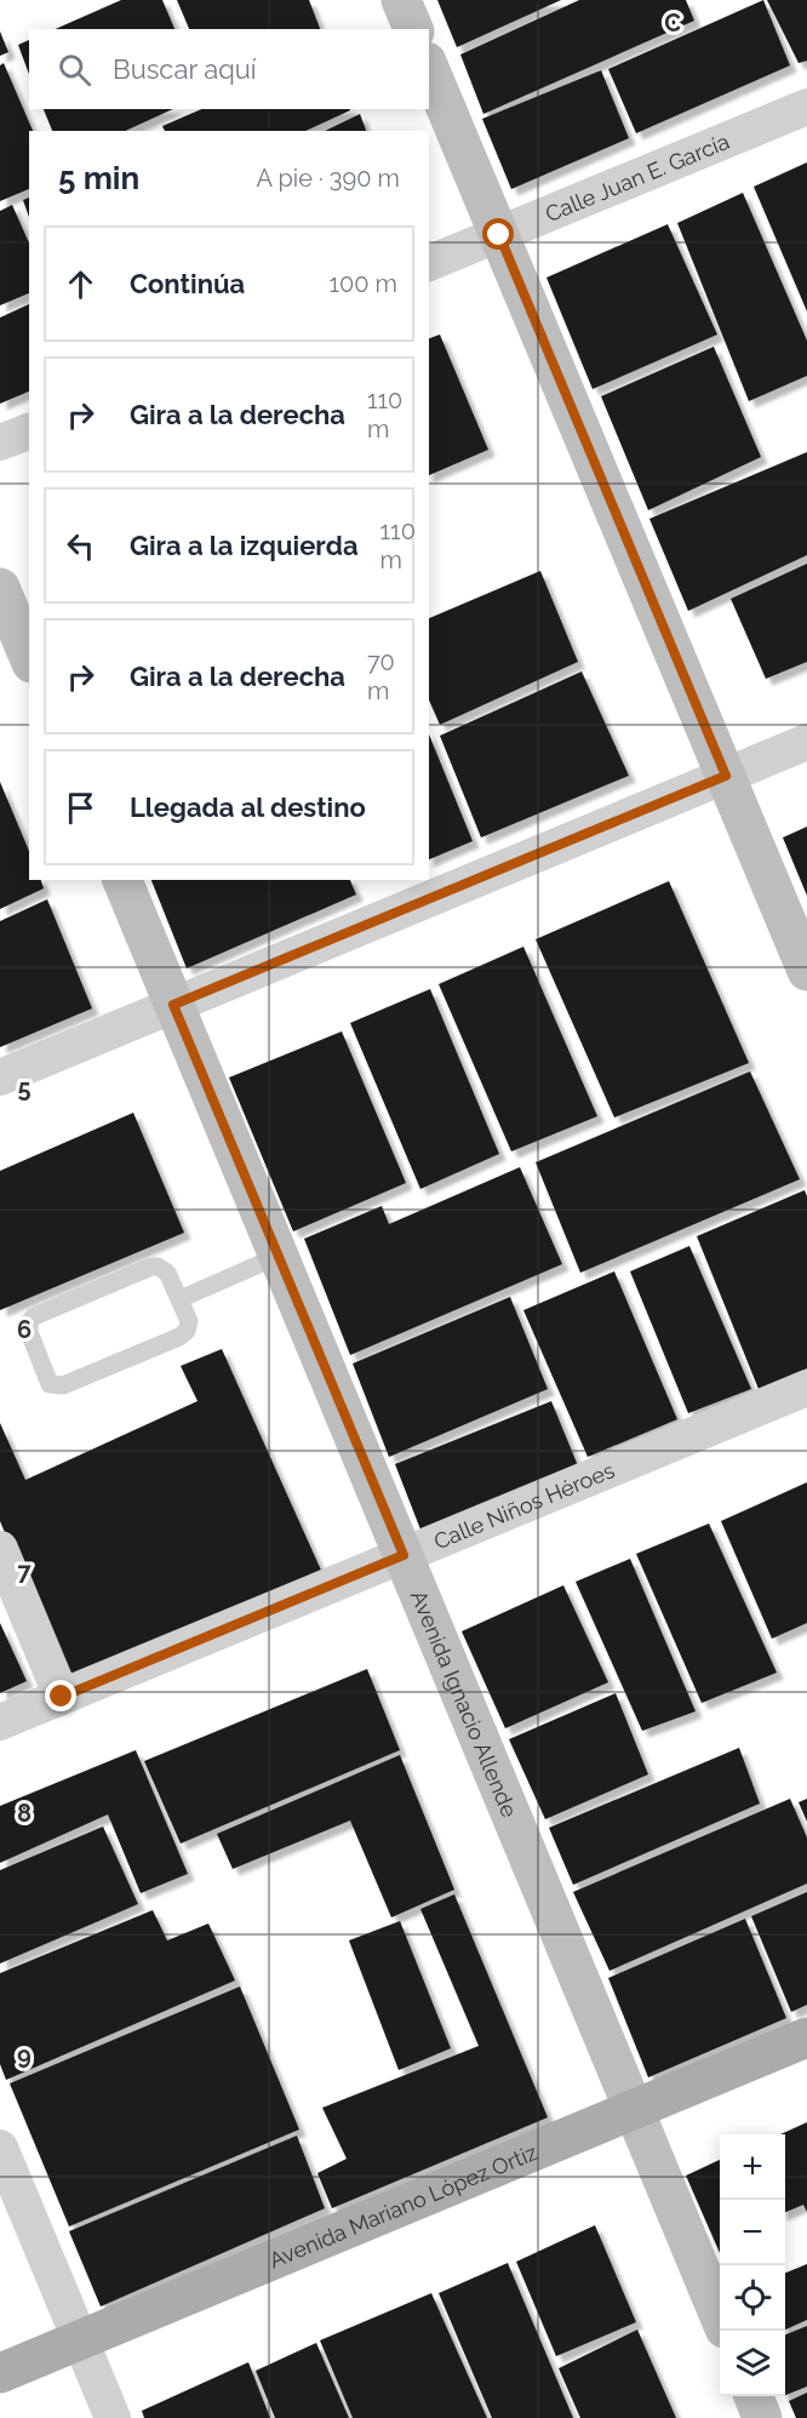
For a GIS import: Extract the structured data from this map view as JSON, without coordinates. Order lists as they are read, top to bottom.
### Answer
{
  "streets": {
    "main road": ["Avenida Mariano López Ortiz"],
    "street": ["Calle Juan E. García", "Calle Niños Héroes", "Avenida Ignacio Allende"]
  },
  "crossings": [
    ["Calle Niños Héroes", "Avenida Ignacio Allende"],
    ["Avenida Ignacio Allende", "Avenida Mariano López Ortiz"]
  ],
  "page": {
    "search": "Buscar aquí",
    "heading": ["5 min", "A pie · 390 m"],
    "list": [
      ["Continúa", "100 m"],
      ["Gira a la derecha", "110 m"],
      ["Gira a la izquierda", "110 m"],
      ["Gira a la derecha", "70 m"],
      "Llegada al destino"
    ],
    "map_buttons": ["+", "−"]
  },
  "grid": {
    "columns": ["C"],
    "rows": [
      "5",
      "6",
      "7",
      "8",
      "9"
    ]
  }
}
